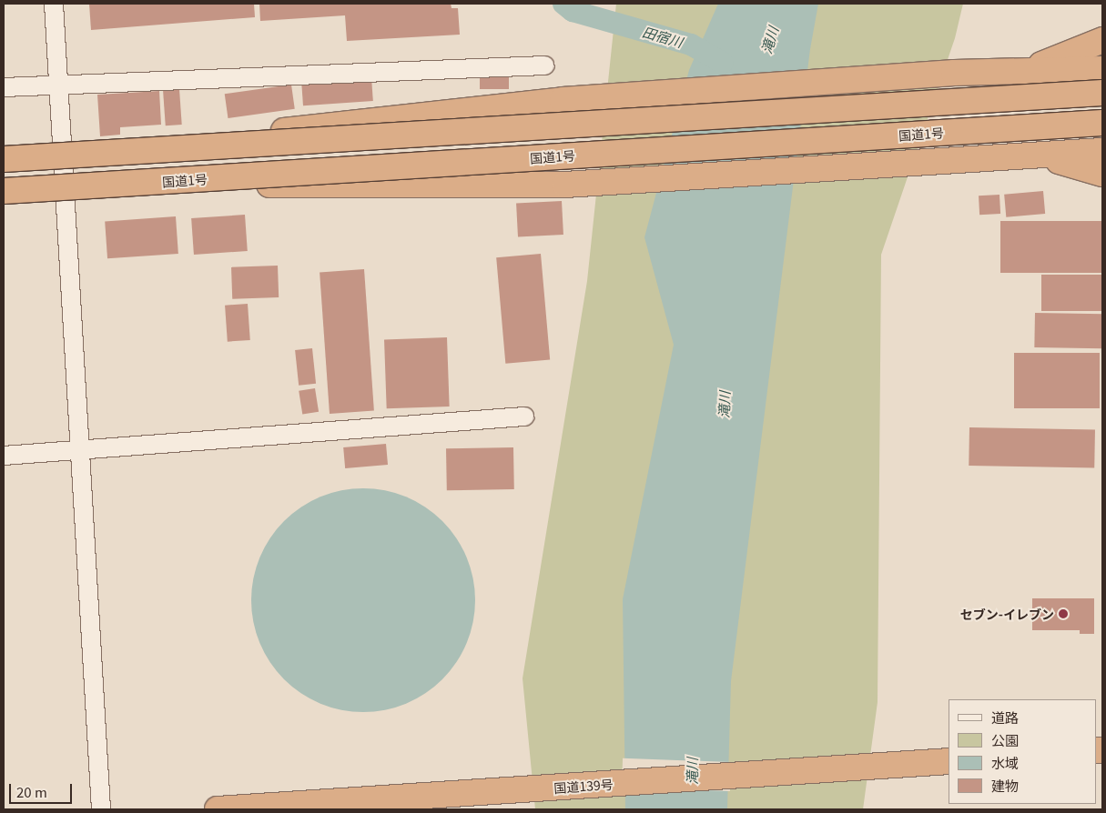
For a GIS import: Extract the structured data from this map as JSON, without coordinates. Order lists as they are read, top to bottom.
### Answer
{
  "streets": {
    "highway": ["国道1号", "国道139号"]
  },
  "water": ["田宿川", "滝川"],
  "places": ["セブン-イレブン"],
  "legend": [
    "道路",
    "公園",
    "水域",
    "建物"
  ],
  "scale_bar": "20 m"
}
